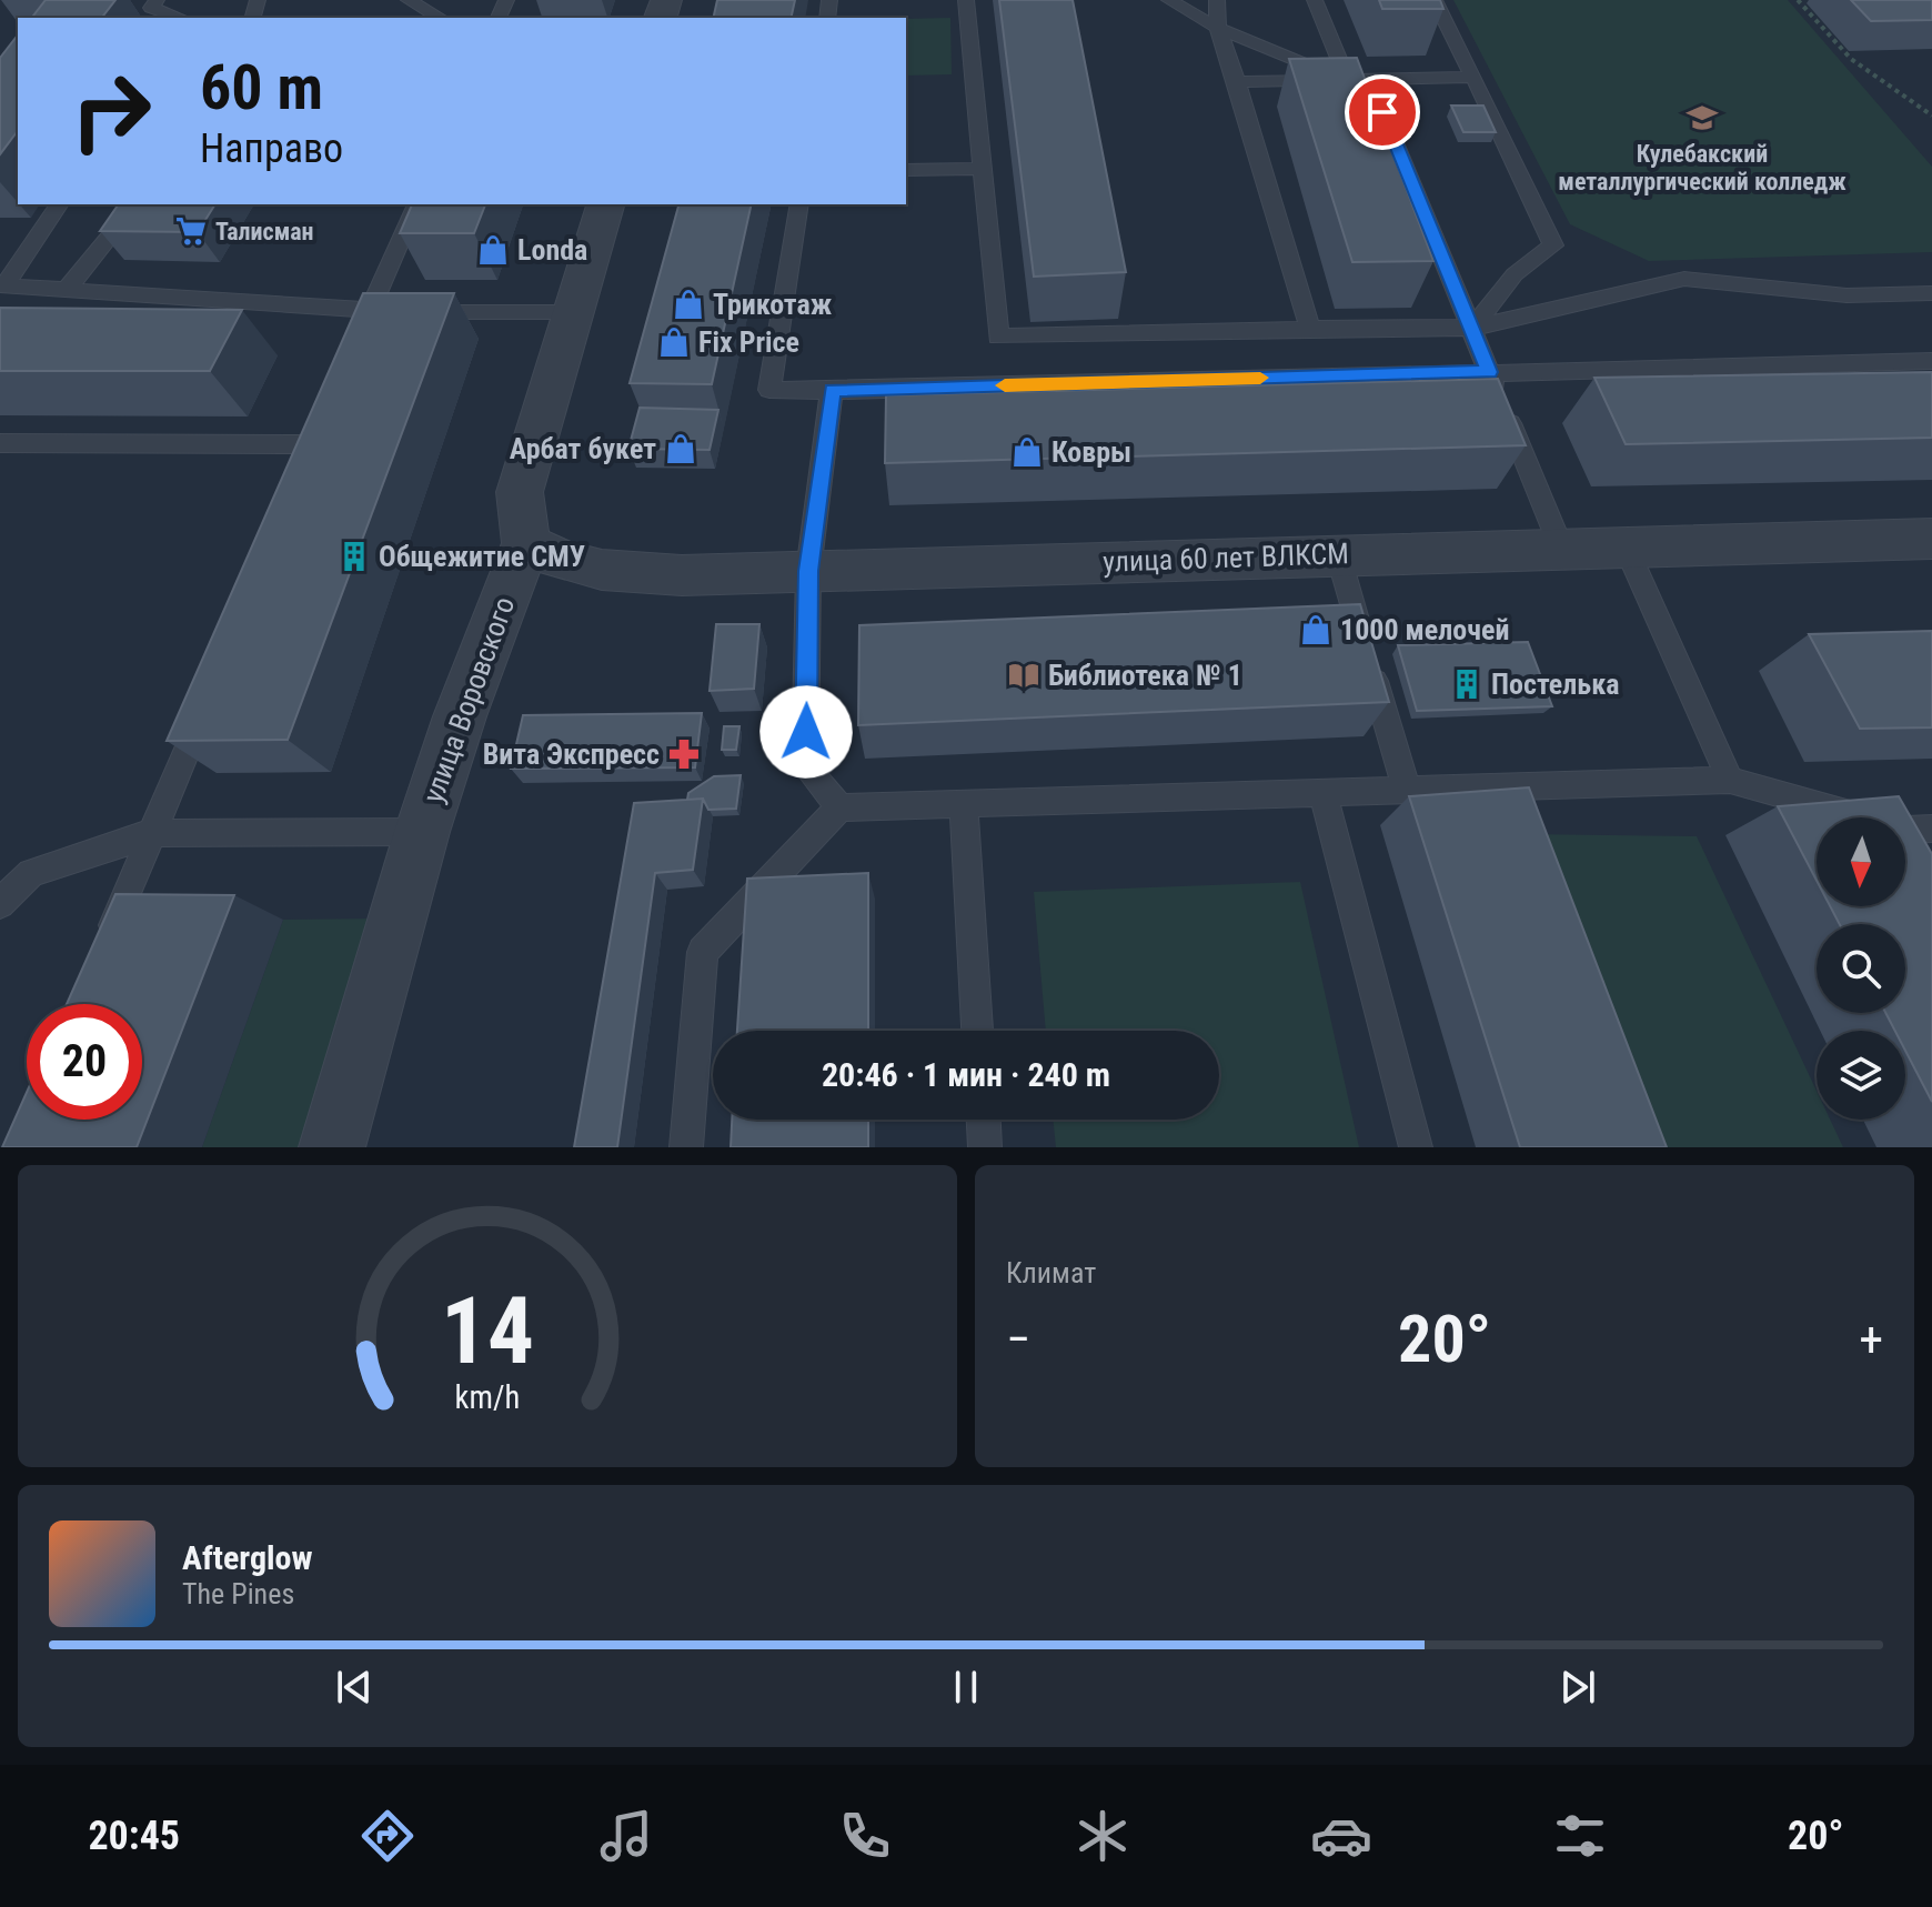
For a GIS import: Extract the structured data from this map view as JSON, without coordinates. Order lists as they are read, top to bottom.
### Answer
{
  "streets": {
    "street": ["улица 60 лет ВЛКСМ", "улица Воровского"]
  },
  "crossings": [
    ["улица 60 лет ВЛКСМ", "улица Воровского"]
  ],
  "places": {
    "school or university": ["Кулебакский металлургический колледж"],
    "supermarket": ["Талисман"],
    "shop": [
      "Londa",
      "Трикотаж",
      "Fix Price",
      "Арбат букет",
      "Ковры",
      "1000 мелочей"
    ],
    "building": ["Общежитие СМУ", "Постелька"],
    "library": ["Библиотека № 1"],
    "pharmacy": ["Вита Экспресс"]
  },
  "north": "bottom",
  "page": {
    "turn": ["60 m", "Направо"],
    "limit": "20",
    "trip": "20:46 · 1 мин · 240 m",
    "tile": "Климат",
    "heat": ["−", "20°", "+"],
    "song": ["Afterglow", "The Pines"],
    "tabs": ["20:45", "20°"],
    "gauge": ["14", "km/h"]
  }
}
